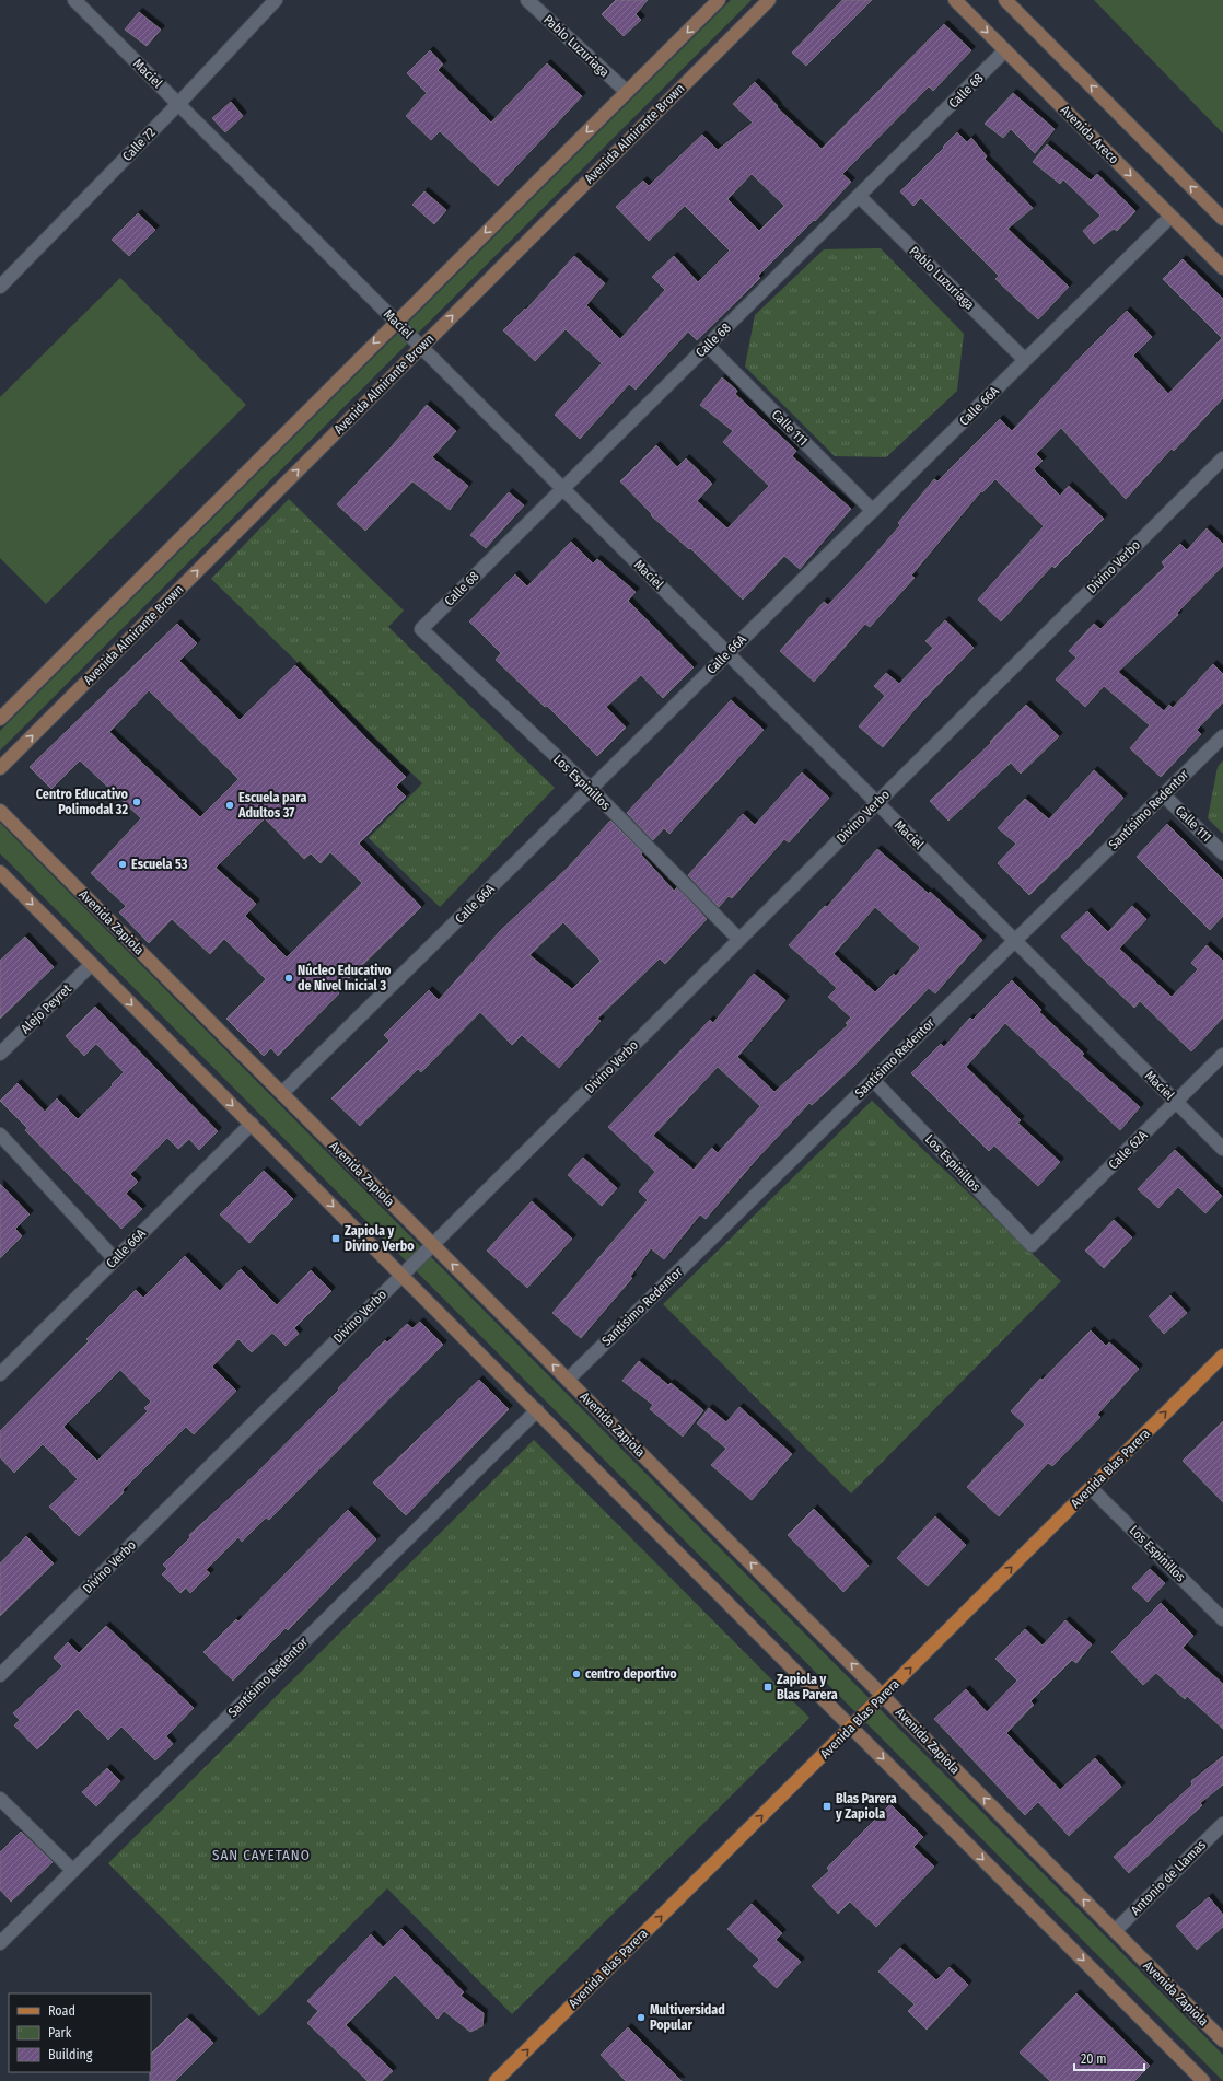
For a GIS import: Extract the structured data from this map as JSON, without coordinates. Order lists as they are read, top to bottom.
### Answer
{
  "streets": {
    "main road": [
      "Avenida Almirante Brown",
      "Avenida Areco",
      "Avenida Zapiola",
      "Avenida Blas Parera"
    ],
    "street": [
      "Pablo Luzuriaga",
      "Maciel",
      "Calle 68",
      "Calle 72",
      "Calle 66A",
      "Calle 111",
      "Divino Verbo",
      "Los Espinillos",
      "Santísimo Redentor",
      "Alejo Peyret",
      "Calle 62A",
      "Antonio de Llamas"
    ]
  },
  "crossings": [
    ["Pablo Luzuriaga", "Calle 68"],
    ["Pablo Luzuriaga", "Calle 66A"],
    ["Maciel", "Calle 68"],
    ["Maciel", "Avenida Almirante Brown"],
    ["Maciel", "Calle 72"],
    ["Maciel", "Calle 66A"],
    ["Maciel", "Divino Verbo"],
    ["Maciel", "Santísimo Redentor"],
    ["Maciel", "Calle 62A"],
    ["Calle 68", "Avenida Areco"],
    ["Calle 68", "Calle 111"],
    ["Calle 68", "Los Espinillos"],
    ["Avenida Areco", "Calle 66A"],
    ["Calle 66A", "Calle 111"],
    ["Calle 66A", "Los Espinillos"],
    ["Calle 66A", "Avenida Zapiola"],
    ["Calle 111", "Santísimo Redentor"],
    ["Divino Verbo", "Los Espinillos"],
    ["Divino Verbo", "Avenida Zapiola"],
    ["Los Espinillos", "Santísimo Redentor"],
    ["Los Espinillos", "Calle 62A"],
    ["Los Espinillos", "Avenida Blas Parera"],
    ["Santísimo Redentor", "Avenida Zapiola"],
    ["Avenida Zapiola", "Avenida Blas Parera"],
    ["Avenida Zapiola", "Antonio de Llamas"]
  ],
  "one_way": ["Avenida Blas Parera"],
  "districts": ["SAN CAYETANO"],
  "places": {
    "other": [
      "Centro Educativo Polimodal 32",
      "Escuela para Adultos 37",
      "Escuela 53",
      "Núcleo Educativo de Nivel Inicial 3",
      "centro deportivo",
      "Multiversidad Popular"
    ],
    "transit": ["Zapiola y Divino Verbo", "Zapiola y Blas Parera", "Blas Parera y Zapiola"]
  },
  "legend": ["Road", "Park", "Building"],
  "scale_bar": "20 m"
}
